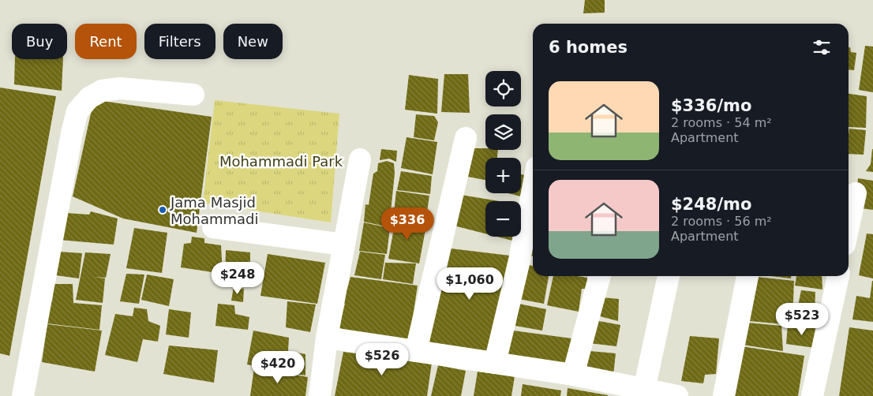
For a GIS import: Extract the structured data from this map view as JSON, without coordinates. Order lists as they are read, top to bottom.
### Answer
{
  "parks": ["Mohammadi Park"],
  "places": ["Jama Masjid Mohammadi"],
  "page": {
    "chip": [
      "Buy",
      "Rent",
      "Filters",
      "New"
    ],
    "heading": "6 homes",
    "map_buttons": ["+", "−"],
    "list": [
      {
        "name": "$336/mo",
        "note": "2 rooms · 54 m² · Apartment"
      },
      {
        "name": "$248/mo",
        "note": "2 rooms · 56 m² · Apartment"
      }
    ],
    "price": [
      "$336",
      "$248",
      "$1,060",
      "$523",
      "$526",
      "$420"
    ]
  }
}
